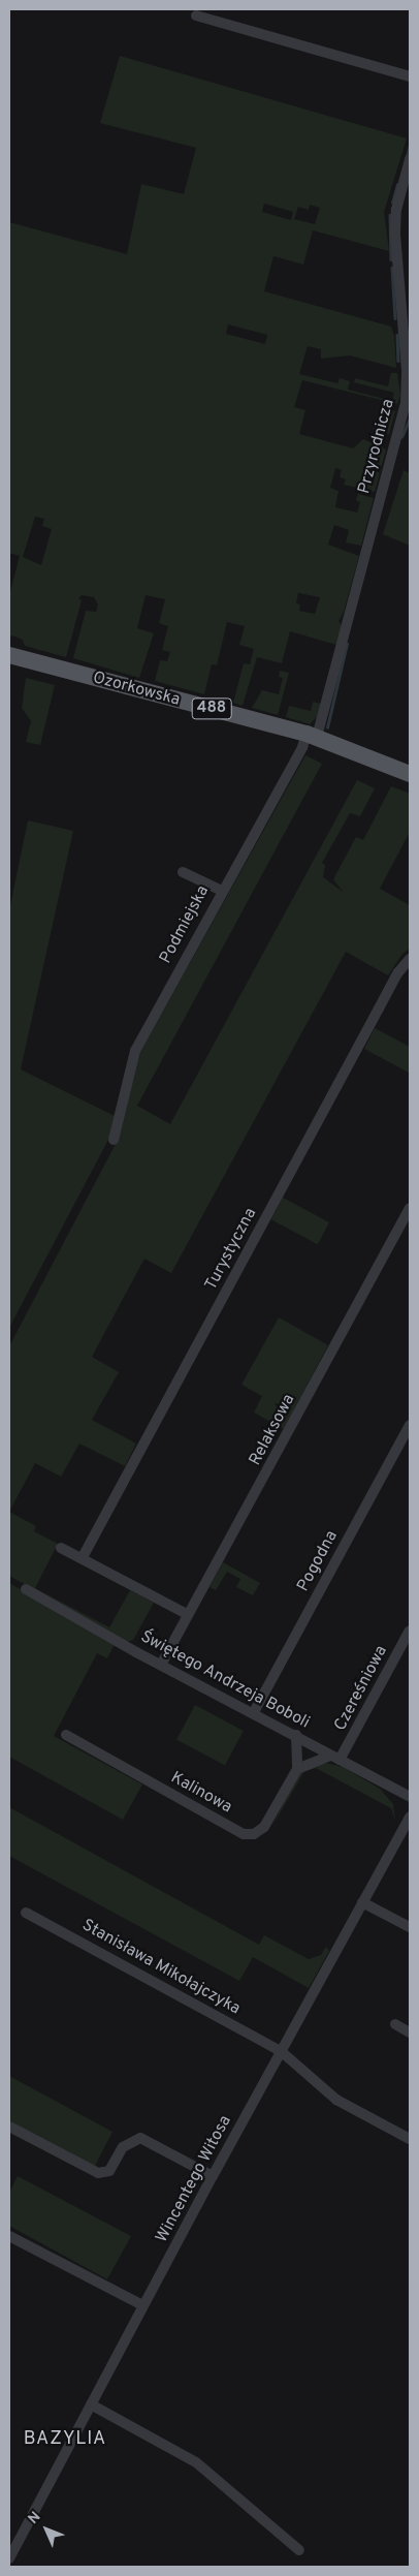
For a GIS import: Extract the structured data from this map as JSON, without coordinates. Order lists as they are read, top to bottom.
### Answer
{
  "streets": {
    "main road": ["Ozorkowska", "488"],
    "street": [
      "Przyrodnicza",
      "Podmiejska",
      "Turystyczna",
      "Relaksowa",
      "Pogodna",
      "Świętego Andrzeja Boboli",
      "Czereśniowa",
      "Kalinowa",
      "Stanisława Mikołajczyka",
      "Wincentego Witosa"
    ]
  },
  "crossings": [
    ["Przyrodnicza", "Ozorkowska"],
    ["Przyrodnicza", "Podmiejska"],
    ["Ozorkowska", "Podmiejska"],
    ["Relaksowa", "Świętego Andrzeja Boboli"],
    ["Pogodna", "Świętego Andrzeja Boboli"],
    ["Świętego Andrzeja Boboli", "Czereśniowa"],
    ["Stanisława Mikołajczyka", "Wincentego Witosa"]
  ],
  "districts": ["BAZYLIA"],
  "north": "top left"
}
